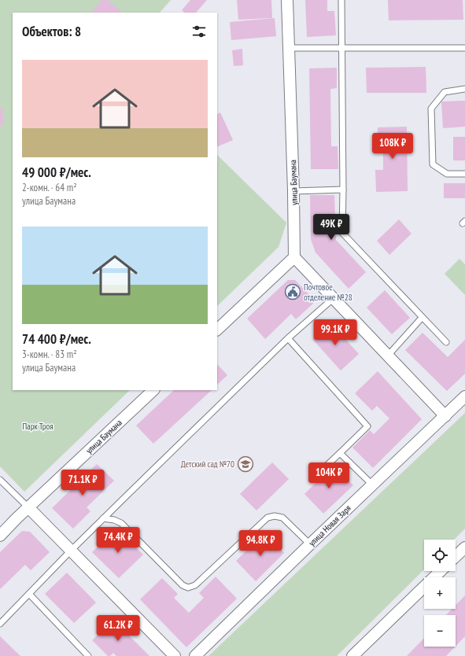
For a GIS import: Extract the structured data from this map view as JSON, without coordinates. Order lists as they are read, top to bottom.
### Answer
{
  "streets": {
    "street": ["улица Баумана", "улица Новая Заря"]
  },
  "parks": ["Парк Троя"],
  "places": {
    "public building": ["Почтовое отделение №28"],
    "school or university": ["Детский сад №70"]
  },
  "page": {
    "heading": "Объектов: 8",
    "list": [
      {
        "name": "49 000 ₽/мес.",
        "note": "2-комн. · 64 m² · улица Баумана"
      },
      {
        "name": "74 400 ₽/мес.",
        "note": "3-комн. · 83 m² · улица Баумана"
      }
    ],
    "price": [
      "108K ₽",
      "49K ₽",
      "99.1K ₽",
      "104K ₽",
      "71.1K ₽",
      "74.4K ₽",
      "94.8K ₽",
      "61.2K ₽"
    ],
    "map_buttons": ["+", "−"]
  }
}
